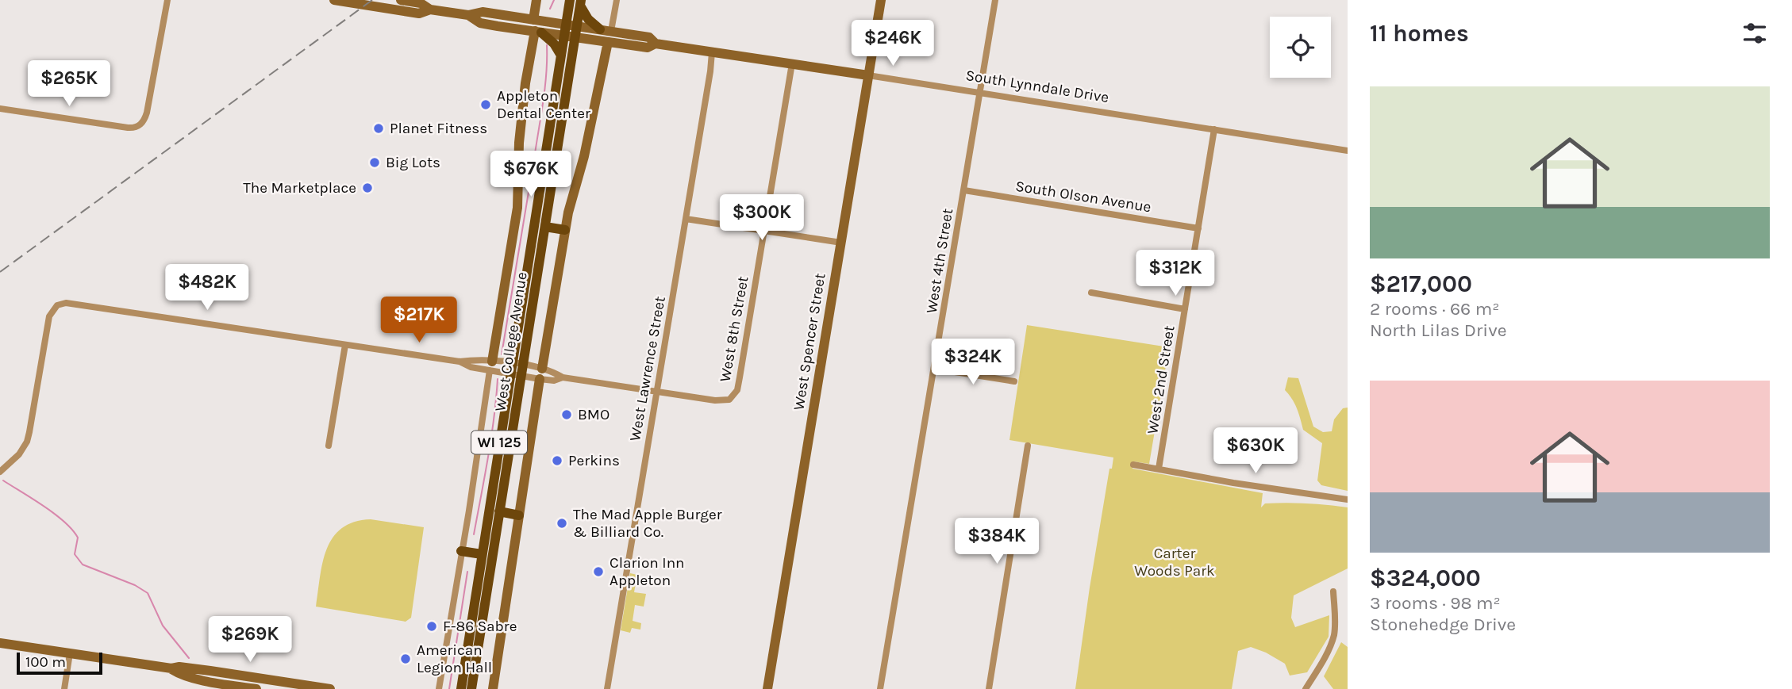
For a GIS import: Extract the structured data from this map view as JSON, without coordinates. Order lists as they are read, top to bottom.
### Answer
{
  "streets": {
    "main road": ["West College Avenue", "WI 125"],
    "street": [
      "South Lynndale Drive",
      "South Olson Avenue",
      "West 4th Street",
      "West 8th Street",
      "West Spencer Street",
      "West Lawrence Street",
      "West 2nd Street"
    ]
  },
  "crossings": [
    ["South Lynndale Drive", "West 4th Street"],
    ["South Lynndale Drive", "West 8th Street"],
    ["South Lynndale Drive", "West College Avenue"],
    ["South Lynndale Drive", "West Spencer Street"],
    ["South Lynndale Drive", "West Lawrence Street"],
    ["South Lynndale Drive", "West 2nd Street"],
    ["South Olson Avenue", "West 4th Street"],
    ["South Olson Avenue", "West 2nd Street"],
    ["West 8th Street", "West Lawrence Street"]
  ],
  "parks": ["Carter Woods Park"],
  "places": [
    "Appleton Dental Center",
    "Planet Fitness",
    "Big Lots",
    "The Marketplace",
    "BMO",
    "Perkins",
    "The Mad Apple Burger & Billiard Co.",
    "Clarion Inn Appleton",
    "F-86 Sabre",
    "American Legion Hall"
  ],
  "scale_bar": "100 m",
  "page": {
    "heading": "11 homes",
    "price": [
      "$246K",
      "$265K",
      "$676K",
      "$300K",
      "$312K",
      "$482K",
      "$217K",
      "$324K",
      "$630K",
      "$384K",
      "$269K"
    ],
    "list": [
      {
        "name": "$217,000",
        "note": "2 rooms · 66 m² · North Lilas Drive"
      },
      {
        "name": "$324,000",
        "note": "3 rooms · 98 m² · Stonehedge Drive"
      }
    ],
    "scale": "100 m"
  }
}
